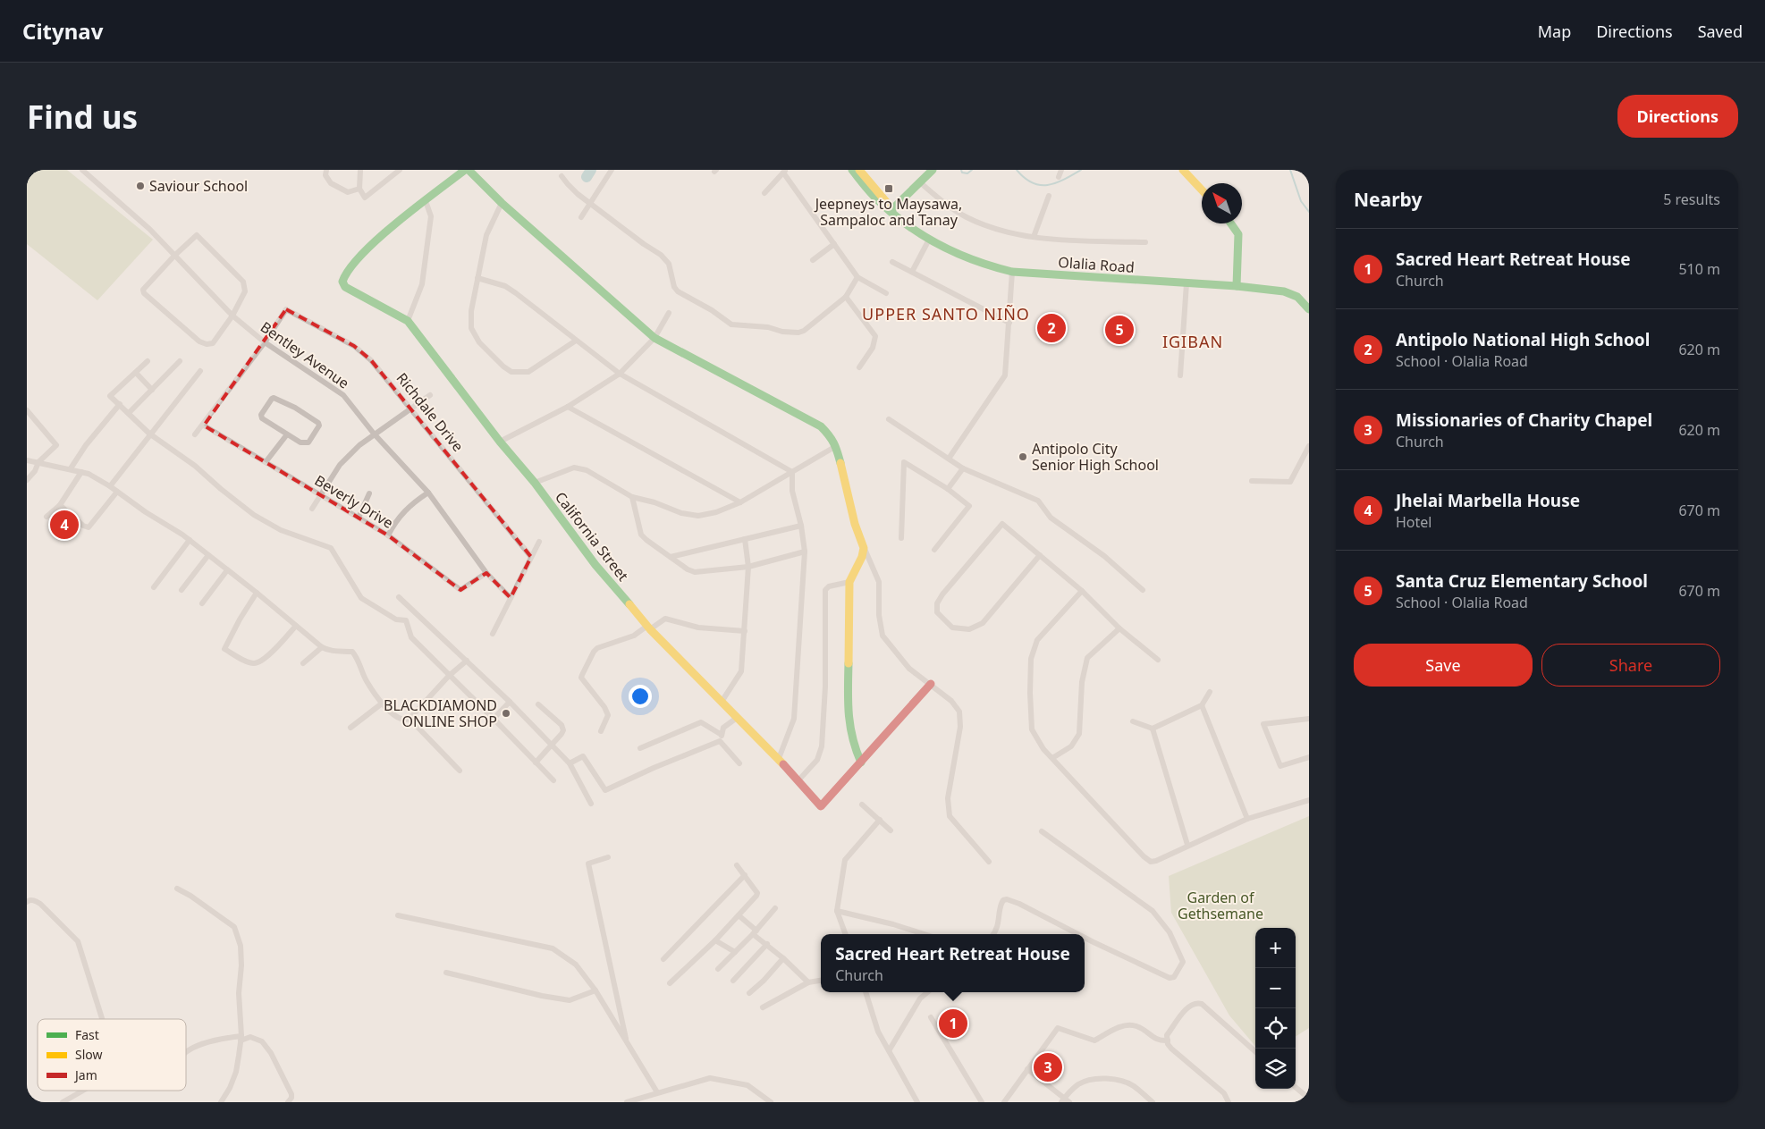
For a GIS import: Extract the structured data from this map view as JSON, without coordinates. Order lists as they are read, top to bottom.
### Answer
{
  "streets": {
    "street": [
      "Olalia Road",
      "Bentley Avenue",
      "Richdale Drive",
      "Beverly Drive",
      "California Street"
    ]
  },
  "crossings": [
    ["Bentley Avenue", "Richdale Drive"],
    ["Bentley Avenue", "Beverly Drive"]
  ],
  "districts": ["UPPER SANTO NIÑO", "IGIBAN"],
  "parks": ["Garden of Gethsemane"],
  "places": {
    "other": ["Saviour School", "Antipolo City Senior High School", "BLACKDIAMOND ONLINE SHOP"],
    "transit": ["Jeepneys to Maysawa, Sampaloc and Tanay"]
  },
  "legend": ["Fast", "Slow", "Jam"],
  "north": "top left",
  "page": {
    "header": "Citynav",
    "nav": ["Map", "Directions", "Saved"],
    "buttons": [
      "Directions",
      ["Save", "Share"]
    ],
    "title": "Find us",
    "heading": ["Nearby", "5 results"],
    "list": [
      {
        "mark": "1",
        "name": "Sacred Heart Retreat House",
        "note": "Church",
        "value": "510 m"
      },
      {
        "mark": "2",
        "name": "Antipolo National High School",
        "note": "School · Olalia Road",
        "value": "620 m"
      },
      {
        "mark": "3",
        "name": "Missionaries of Charity Chapel",
        "note": "Church",
        "value": "620 m"
      },
      {
        "mark": "4",
        "name": "Jhelai Marbella House",
        "note": "Hotel",
        "value": "670 m"
      },
      {
        "mark": "5",
        "name": "Santa Cruz Elementary School",
        "note": "School · Olalia Road",
        "value": "670 m"
      }
    ],
    "pins": [
      "2",
      "5",
      "4",
      "1",
      "3"
    ],
    "map_buttons": ["+", "−"],
    "popup": ["Sacred Heart Retreat House", "Church"]
  }
}
